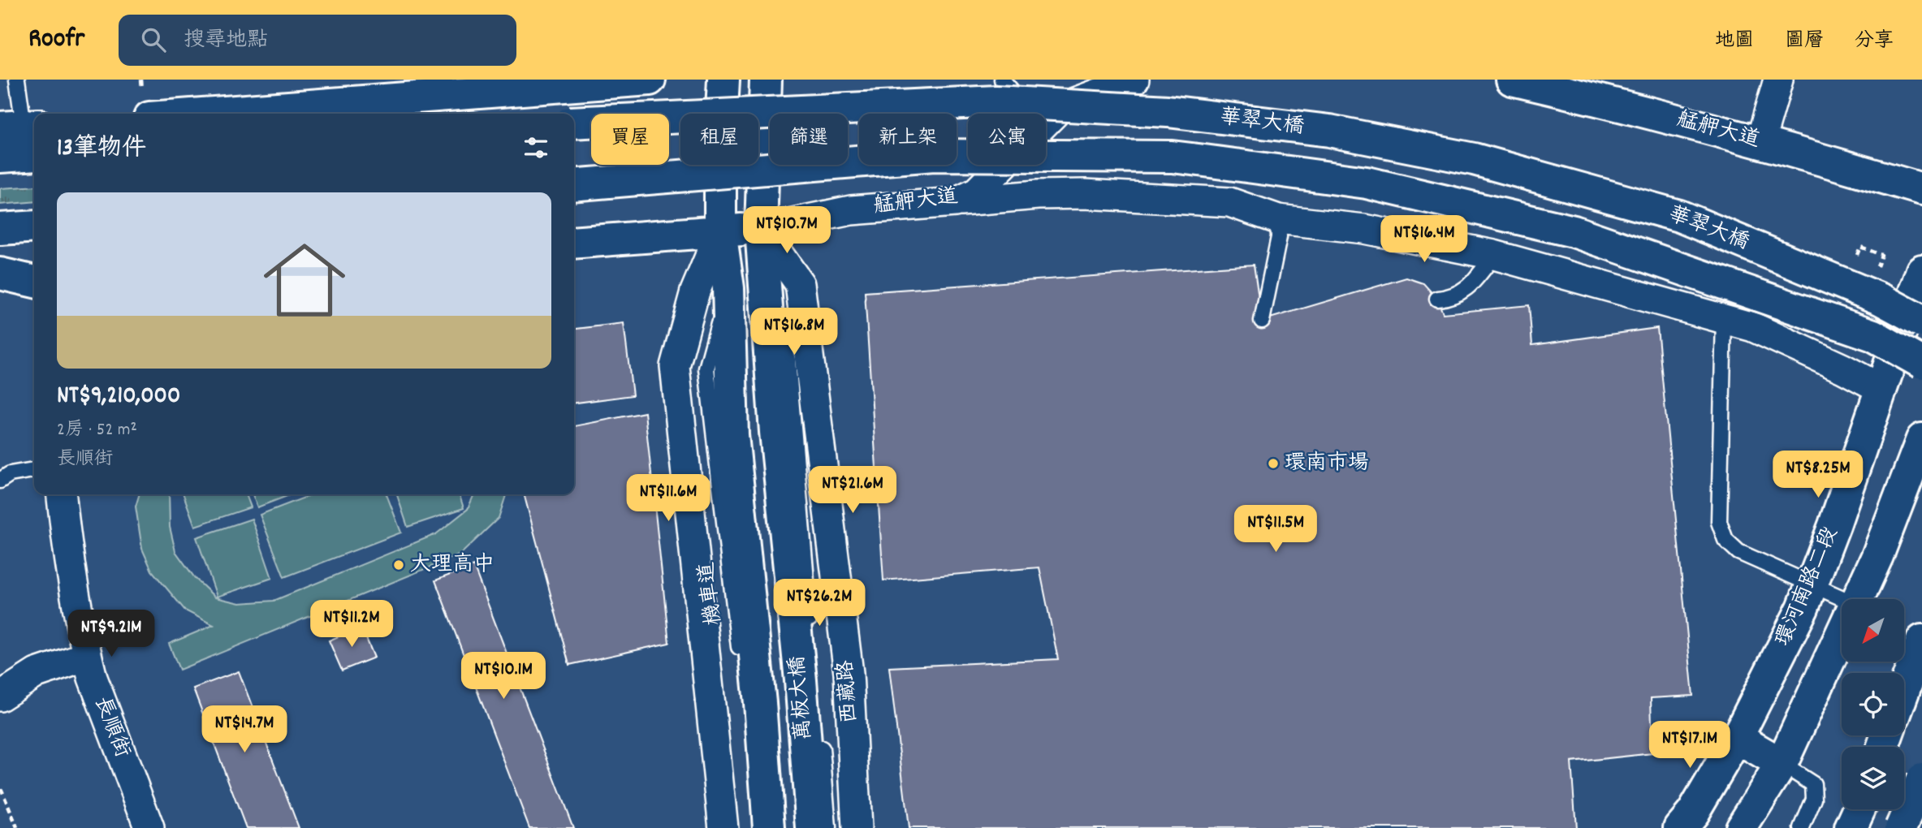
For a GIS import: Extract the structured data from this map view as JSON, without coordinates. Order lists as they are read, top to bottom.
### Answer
{
  "streets": {
    "main road": [
      "華翠大橋",
      "艋舺大道",
      "環河南路二段",
      "萬板大橋"
    ],
    "street": ["西藏路", "長順街"],
    "lane": ["機車道"]
  },
  "crossings": [
    ["艋舺大道", "西藏路"],
    ["機車道", "萬板大橋"]
  ],
  "places": ["環南市場", "大理高中"],
  "north": "bottom left",
  "page": {
    "header": "Roofr",
    "search": "搜尋地點",
    "nav": ["地圖", "圖層", "分享"],
    "chip": [
      "買屋",
      "租屋",
      "篩選",
      "新上架",
      "公寓"
    ],
    "heading": "13筆物件",
    "list": [
      {
        "name": "NT$9,210,000",
        "note": "2房 · 52 m² · 長順街"
      }
    ],
    "price": [
      "NT$10.7M",
      "NT$16.4M",
      "NT$16.8M",
      "NT$8.25M",
      "NT$21.6M",
      "NT$11.6M",
      "NT$11.5M",
      "NT$26.2M",
      "NT$11.2M",
      "NT$9.21M",
      "NT$10.1M",
      "NT$14.7M",
      "NT$17.1M"
    ]
  }
}
